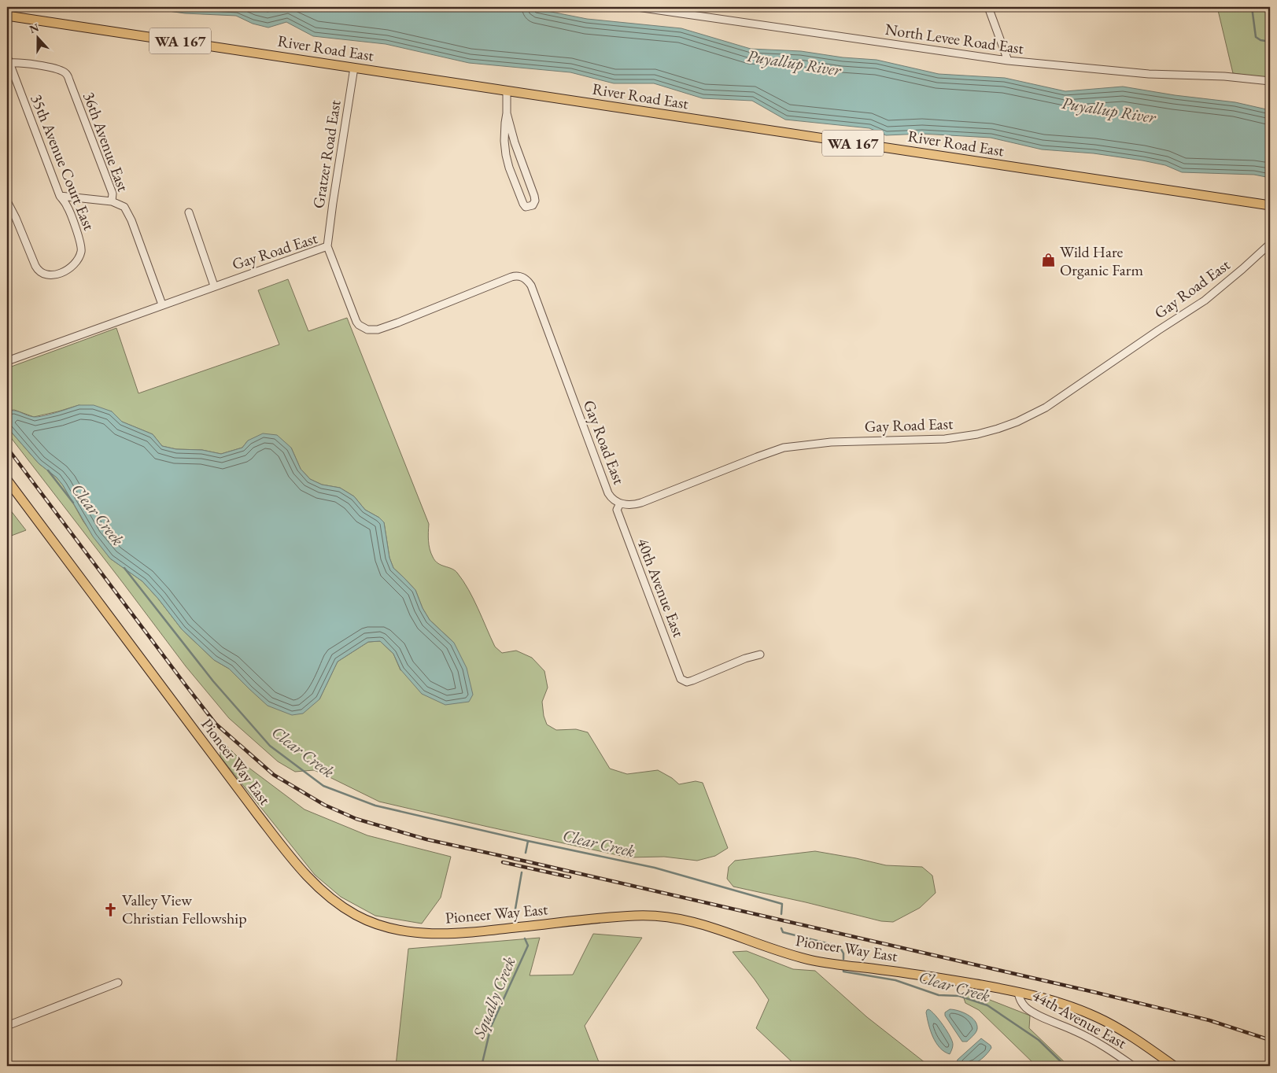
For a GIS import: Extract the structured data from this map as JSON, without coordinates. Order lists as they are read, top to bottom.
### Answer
{
  "streets": {
    "main road": ["WA 167", "River Road East", "Pioneer Way East"],
    "street": [
      "North Levee Road East",
      "36th Avenue East",
      "Gratzer Road East",
      "35th Avenue Court East",
      "Gay Road East",
      "40th Avenue East",
      "44th Avenue East"
    ]
  },
  "crossings": [
    ["River Road East", "Gratzer Road East"],
    ["36th Avenue East", "35th Avenue Court East"],
    ["36th Avenue East", "Gay Road East"],
    ["Gratzer Road East", "Gay Road East"],
    ["Gay Road East", "40th Avenue East"],
    ["Pioneer Way East", "44th Avenue East"]
  ],
  "water": ["Puyallup River", "Clear Creek", "Squally Creek"],
  "places": {
    "shop": ["Wild Hare Organic Farm"],
    "church": ["Valley View Christian Fellowship"]
  },
  "north": "top"
}
